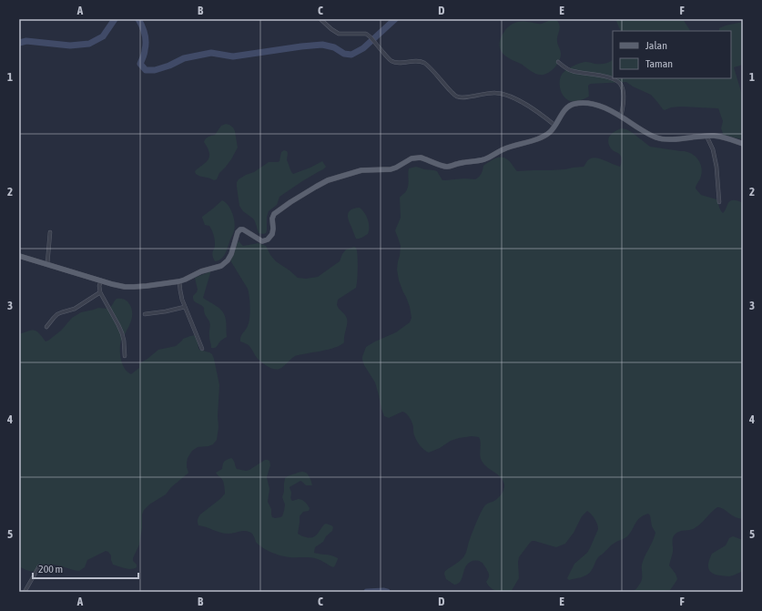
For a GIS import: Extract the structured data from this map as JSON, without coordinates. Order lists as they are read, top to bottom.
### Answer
{
  "legend": ["Jalan", "Taman"],
  "scale_bar": "200 m",
  "grid": {
    "columns": [
      "A",
      "B",
      "C",
      "D",
      "E",
      "F"
    ],
    "rows": [
      "1",
      "2",
      "3",
      "4",
      "5"
    ]
  }
}
